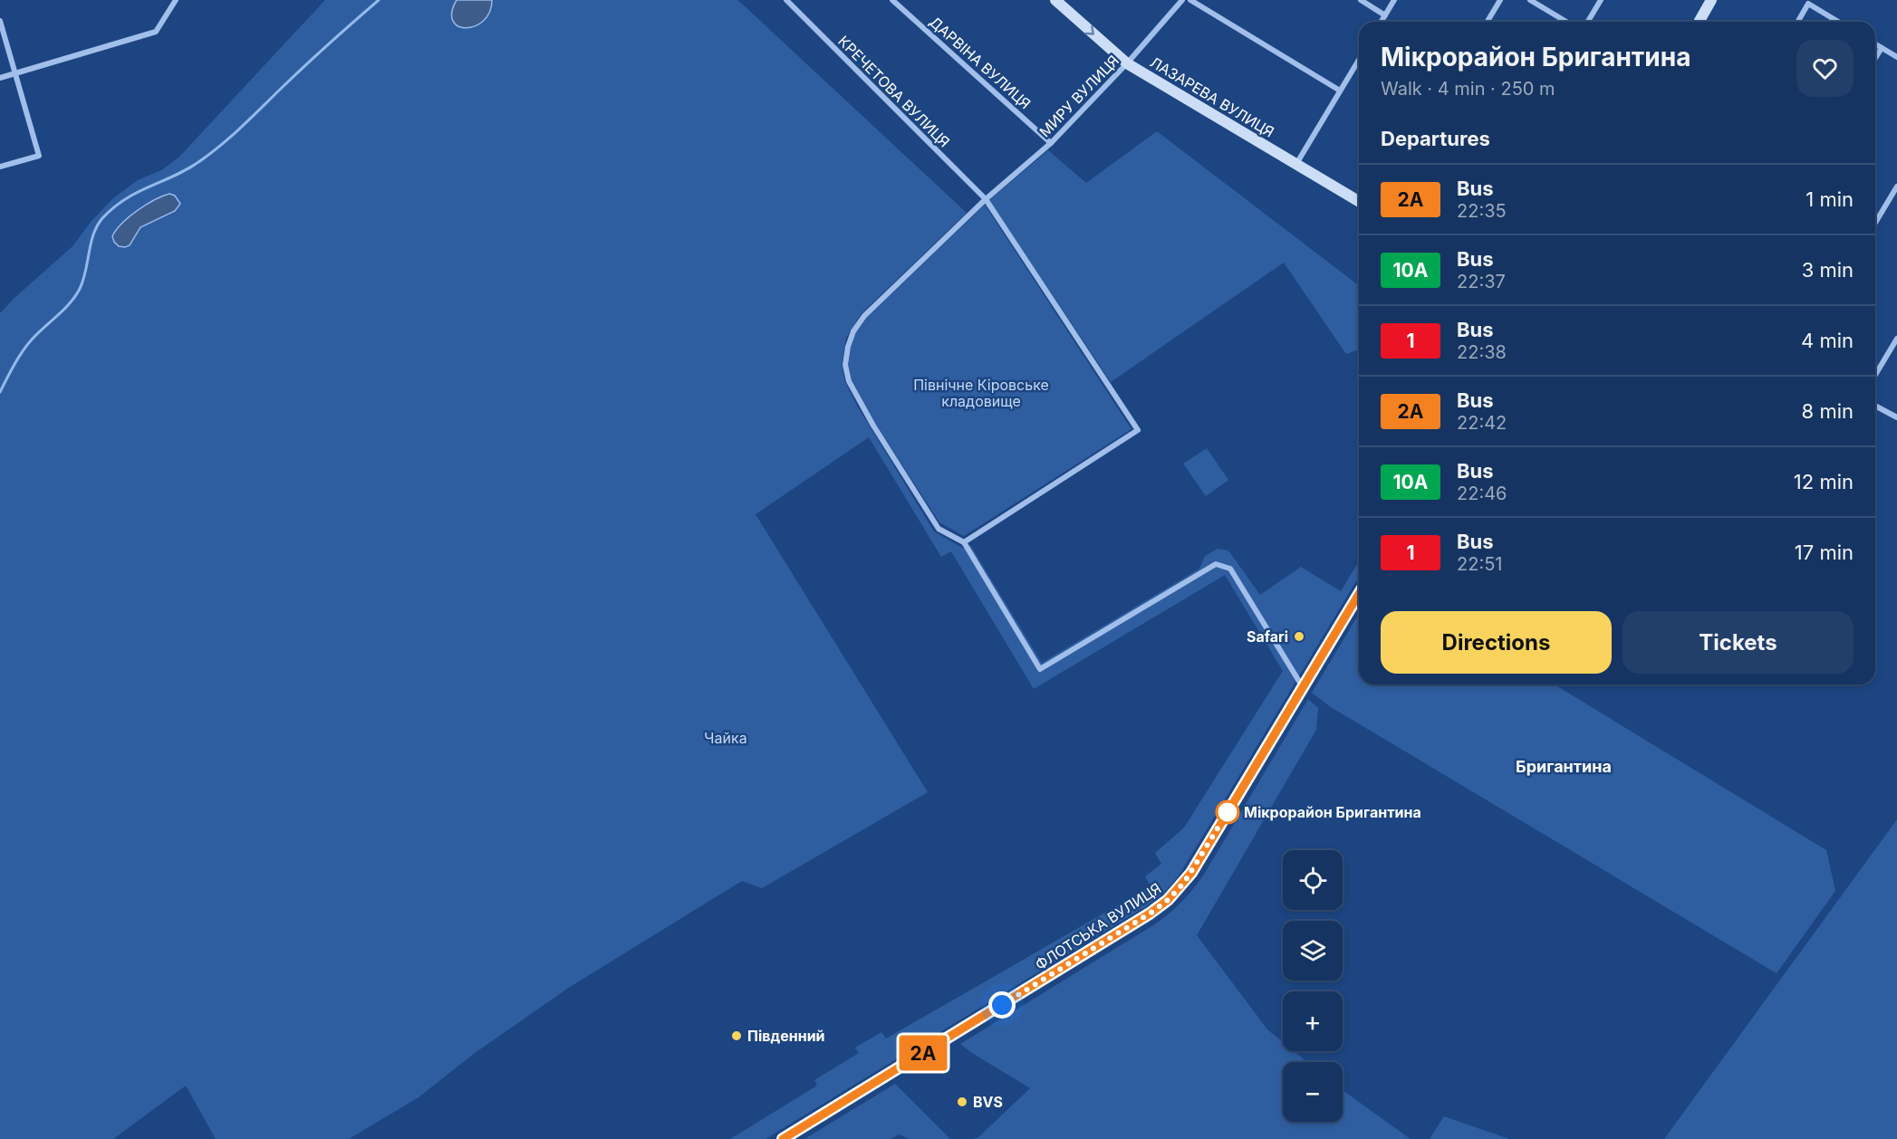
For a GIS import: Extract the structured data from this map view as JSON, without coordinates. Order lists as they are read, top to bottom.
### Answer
{
  "streets": {
    "street": [
      "ДАРВІНА ВУЛИЦЯ",
      "КРЕЧЕТОВА ВУЛИЦЯ",
      "МИРУ ВУЛИЦЯ",
      "ЛАЗАРЕВА ВУЛИЦЯ",
      "ФЛОТСЬКА ВУЛИЦЯ"
    ]
  },
  "crossings": [
    ["ДАРВІНА ВУЛИЦЯ", "МИРУ ВУЛИЦЯ"],
    ["КРЕЧЕТОВА ВУЛИЦЯ", "МИРУ ВУЛИЦЯ"],
    ["МИРУ ВУЛИЦЯ", "ЛАЗАРЕВА ВУЛИЦЯ"]
  ],
  "districts": ["Бригантина"],
  "parks": ["Північне Кіровське кладовище", "Чайка"],
  "places": [
    "Safari",
    "Мікрорайон Бригантина",
    "Південний",
    "BVS"
  ],
  "lines": ["bus line 2А"],
  "page": {
    "on_map": "2А",
    "heading": [
      ["Мікрорайон Бригантина", "Walk · 4 min · 250 m"],
      "Departures"
    ],
    "list": [
      {
        "mark": "2А",
        "name": "Bus",
        "note": "22:35",
        "value": "1 min"
      },
      {
        "mark": "10А",
        "name": "Bus",
        "note": "22:37",
        "value": "3 min"
      },
      {
        "mark": "1",
        "name": "Bus",
        "note": "22:38",
        "value": "4 min"
      },
      {
        "mark": "2А",
        "name": "Bus",
        "note": "22:42",
        "value": "8 min"
      },
      {
        "mark": "10А",
        "name": "Bus",
        "note": "22:46",
        "value": "12 min"
      },
      {
        "mark": "1",
        "name": "Bus",
        "note": "22:51",
        "value": "17 min"
      }
    ],
    "buttons": ["Directions", "Tickets"],
    "map_buttons": ["+", "−"]
  }
}
